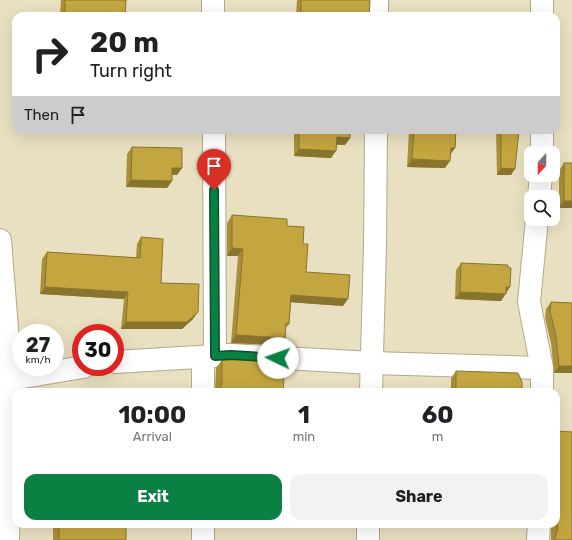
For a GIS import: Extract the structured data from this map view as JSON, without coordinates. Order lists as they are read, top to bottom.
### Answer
{
  "north": "bottom",
  "page": {
    "turn": ["20 m", "Turn right"],
    "then": "Then",
    "speed": "27 km/h",
    "limit": "30",
    "eta": [
      "10:00",
      "Arrival",
      "1",
      "min",
      "60",
      "m"
    ],
    "buttons": ["Exit", "Share"]
  }
}
